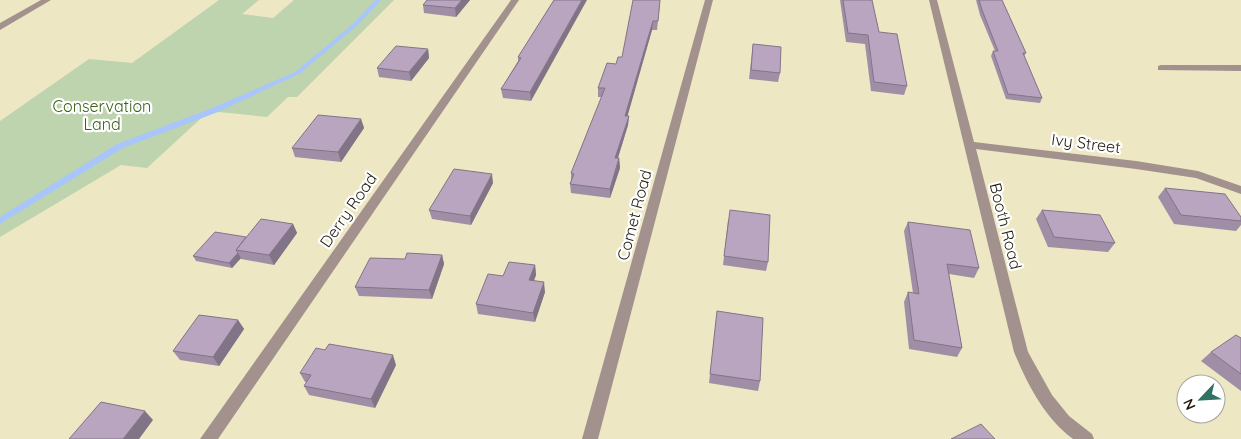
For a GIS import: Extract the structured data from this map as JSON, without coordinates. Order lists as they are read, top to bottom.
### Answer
{
  "streets": {
    "street": [
      "Ivy Street",
      "Derry Road",
      "Comet Road",
      "Booth Road"
    ]
  },
  "crossings": [
    ["Ivy Street", "Booth Road"]
  ],
  "parks": ["Conservation Land"],
  "north": "bottom left"
}
